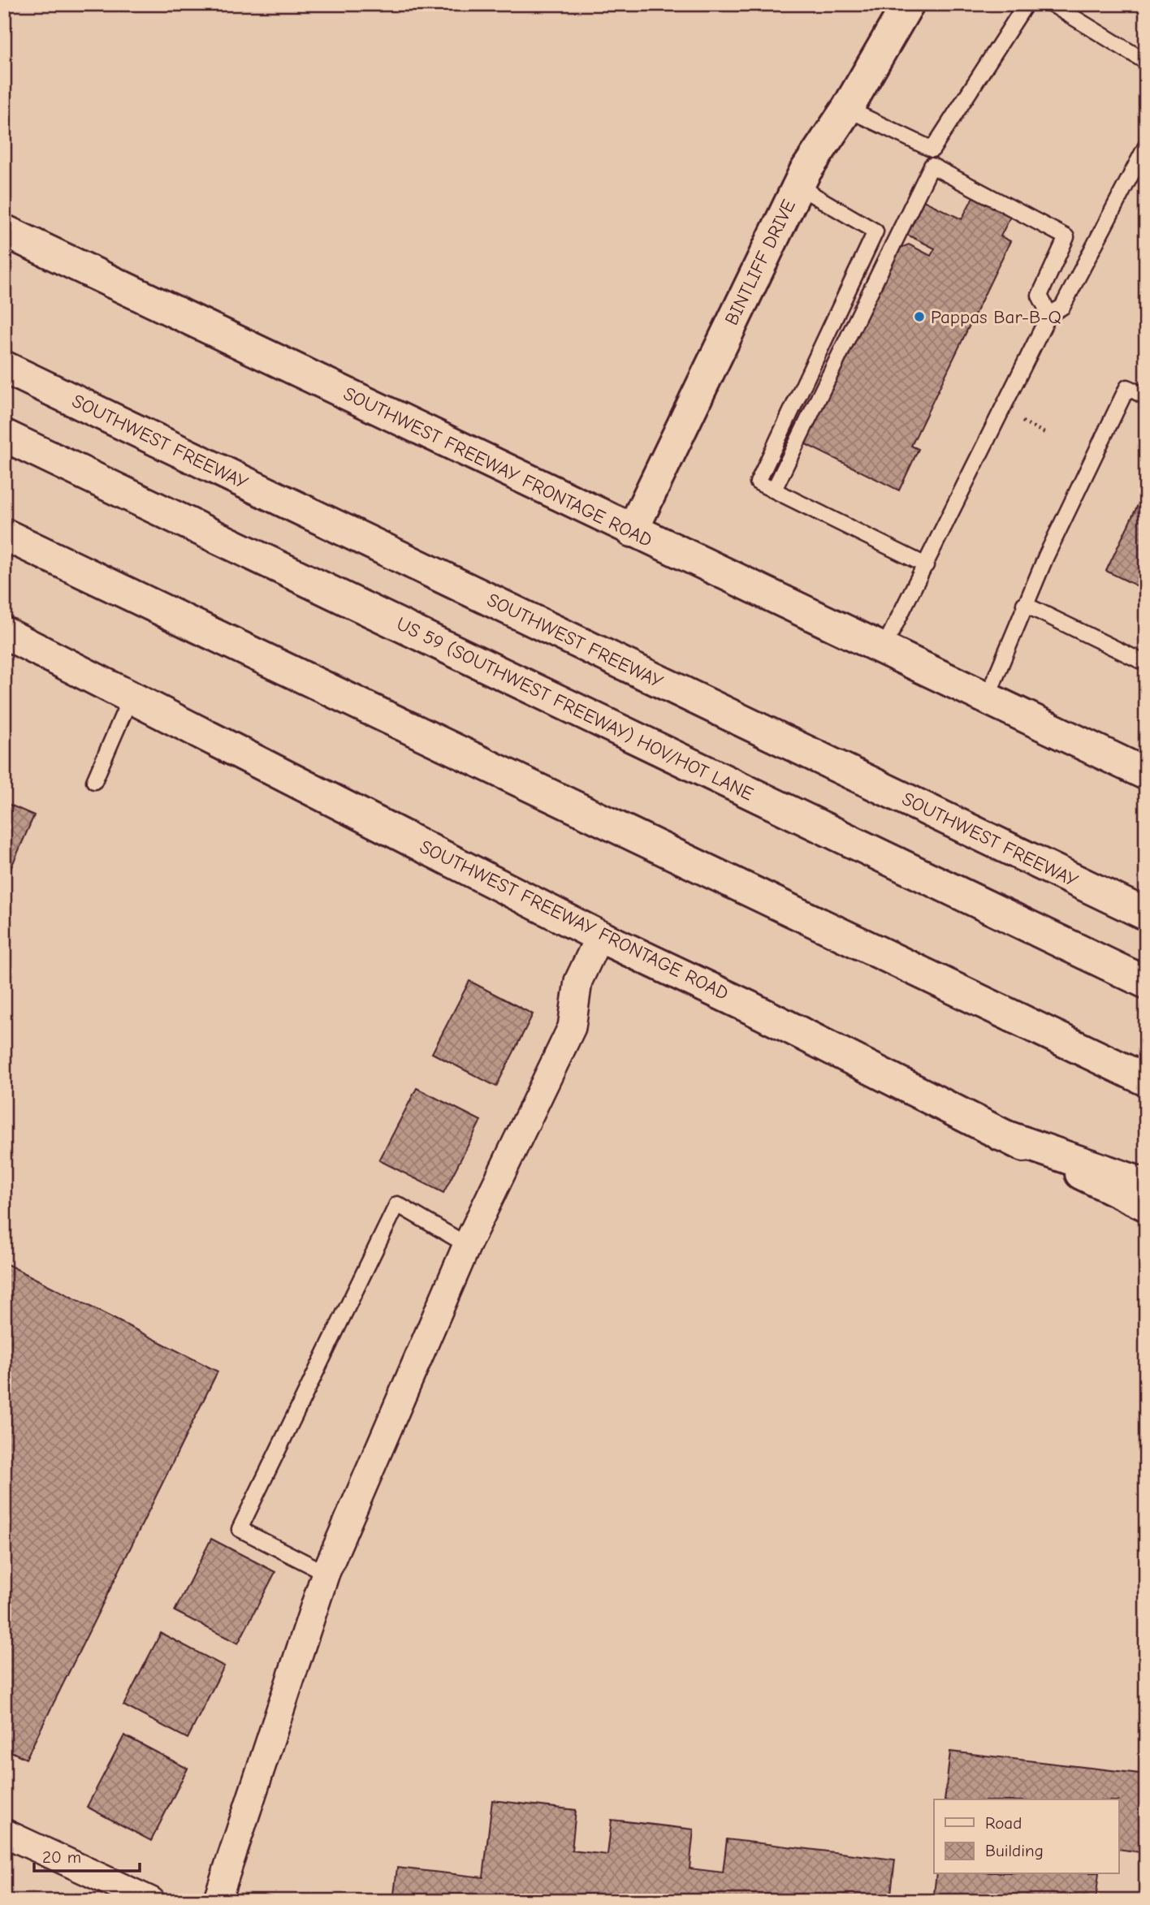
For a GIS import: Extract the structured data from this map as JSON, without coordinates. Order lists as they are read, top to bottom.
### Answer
{
  "streets": {
    "main road": [
      "BINTLIFF DRIVE",
      "SOUTHWEST FREEWAY",
      "SOUTHWEST FREEWAY FRONTAGE ROAD",
      "US 59 (SOUTHWEST FREEWAY) HOV/HOT LANE"
    ]
  },
  "crossings": [
    ["BINTLIFF DRIVE", "SOUTHWEST FREEWAY FRONTAGE ROAD"]
  ],
  "places": ["Pappas Bar-B-Q"],
  "legend": ["Road", "Building"],
  "scale_bar": "20 m"
}
